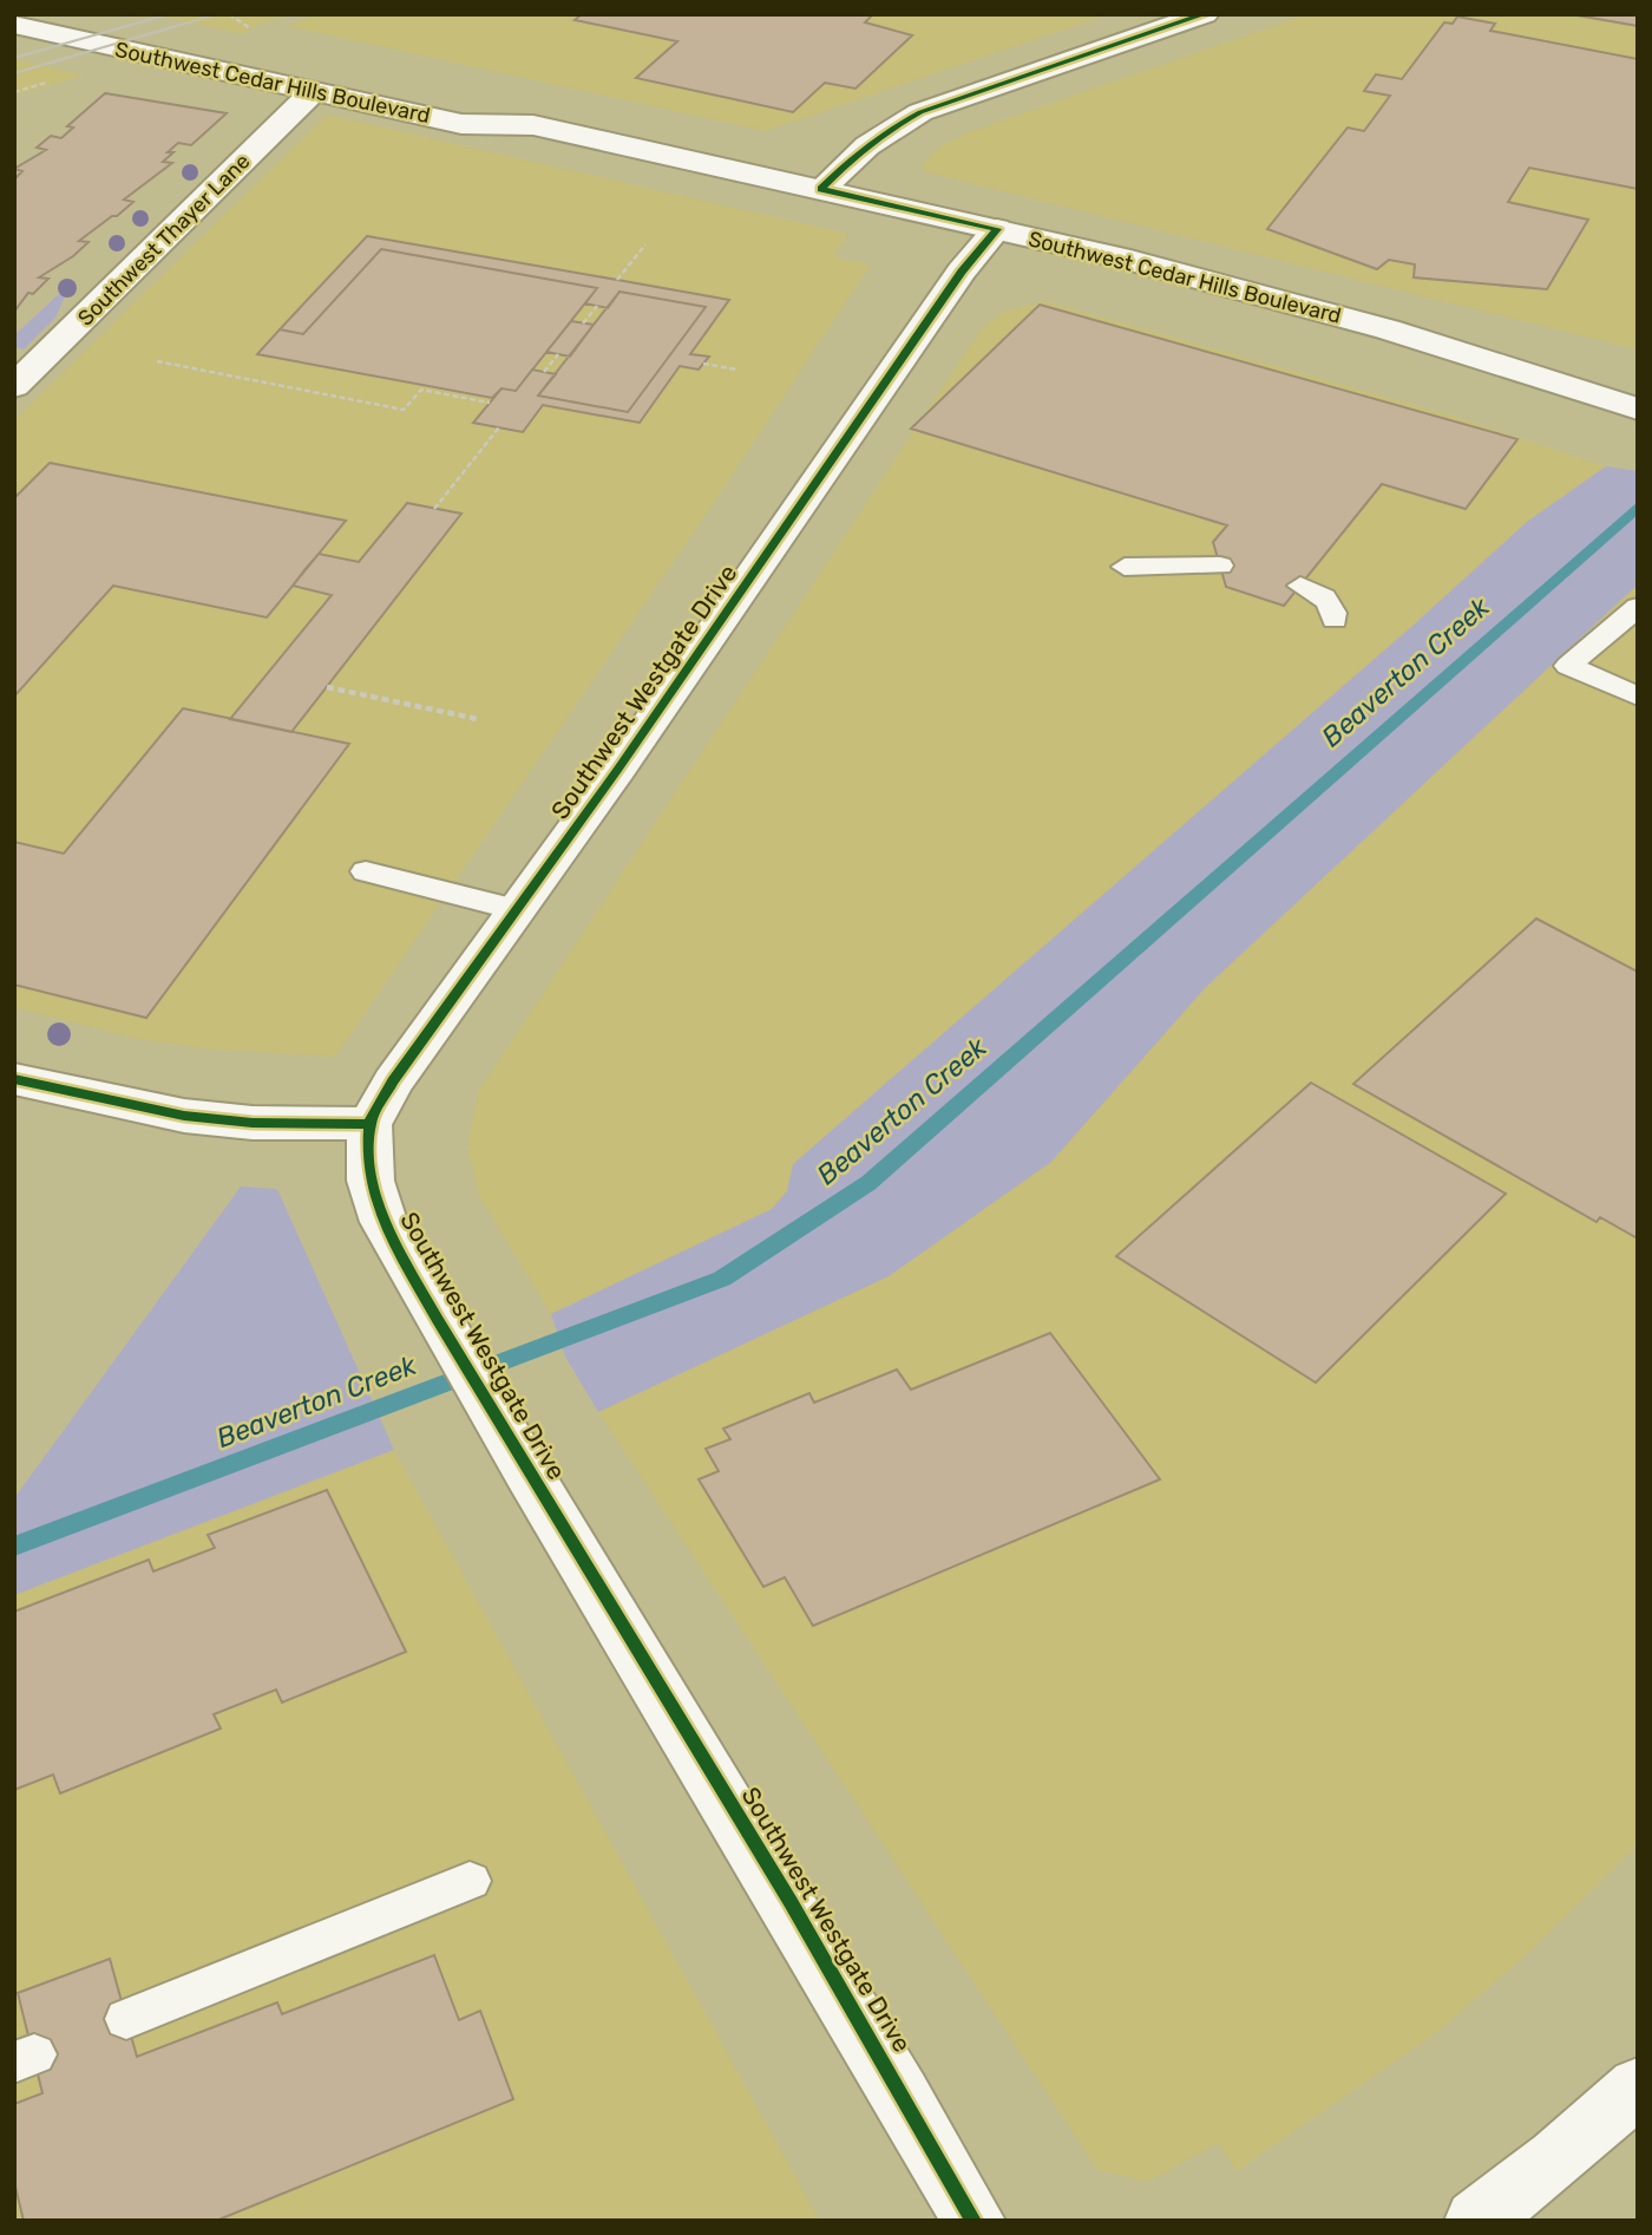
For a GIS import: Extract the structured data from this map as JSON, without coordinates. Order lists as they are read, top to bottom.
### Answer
{
  "streets": {
    "street": ["Southwest Cedar Hills Boulevard", "Southwest Thayer Lane", "Southwest Westgate Drive"]
  },
  "crossings": [
    ["Southwest Cedar Hills Boulevard", "Southwest Thayer Lane"],
    ["Southwest Cedar Hills Boulevard", "Southwest Westgate Drive"]
  ],
  "water": ["Beaverton Creek"]
}
